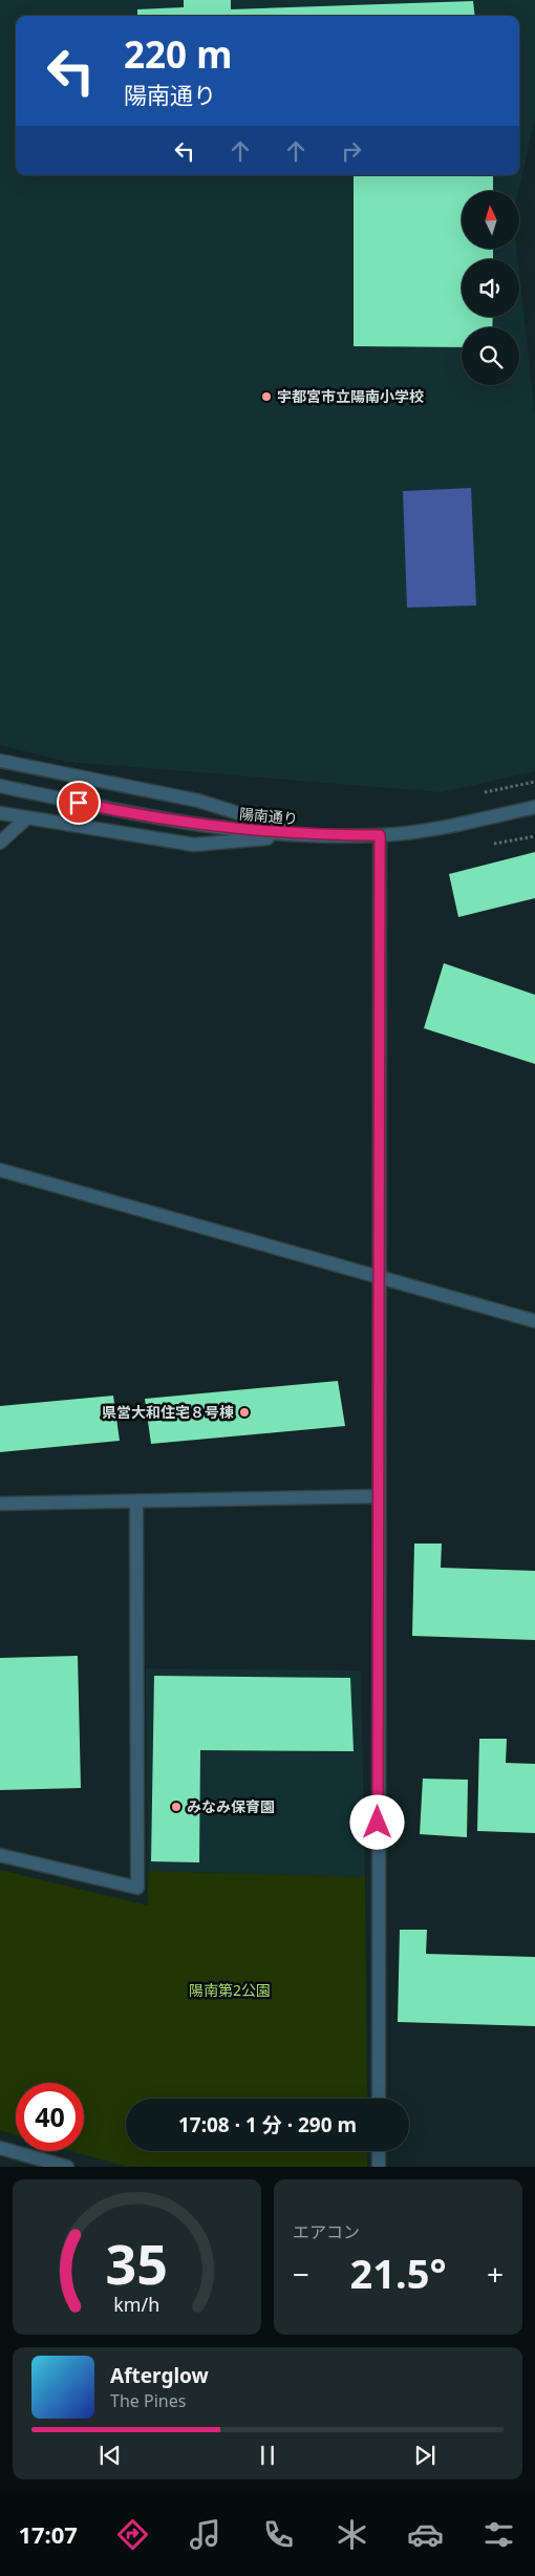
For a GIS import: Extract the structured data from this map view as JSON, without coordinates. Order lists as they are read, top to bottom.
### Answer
{
  "streets": {
    "street": ["陽南通り"]
  },
  "parks": ["陽南第2公園"],
  "places": ["宇都宮市立陽南小学校", "県営大和住宅８号棟", "みなみ保育園"],
  "north": "top",
  "page": {
    "turn": ["220 m", "陽南通り"],
    "limit": "40",
    "trip": "17:08 · 1 分 · 290 m",
    "tile": "エアコン",
    "heat": ["−", "21.5°", "+"],
    "song": ["Afterglow", "The Pines"],
    "tabs": "17:07",
    "gauge": ["35", "km/h"]
  }
}
